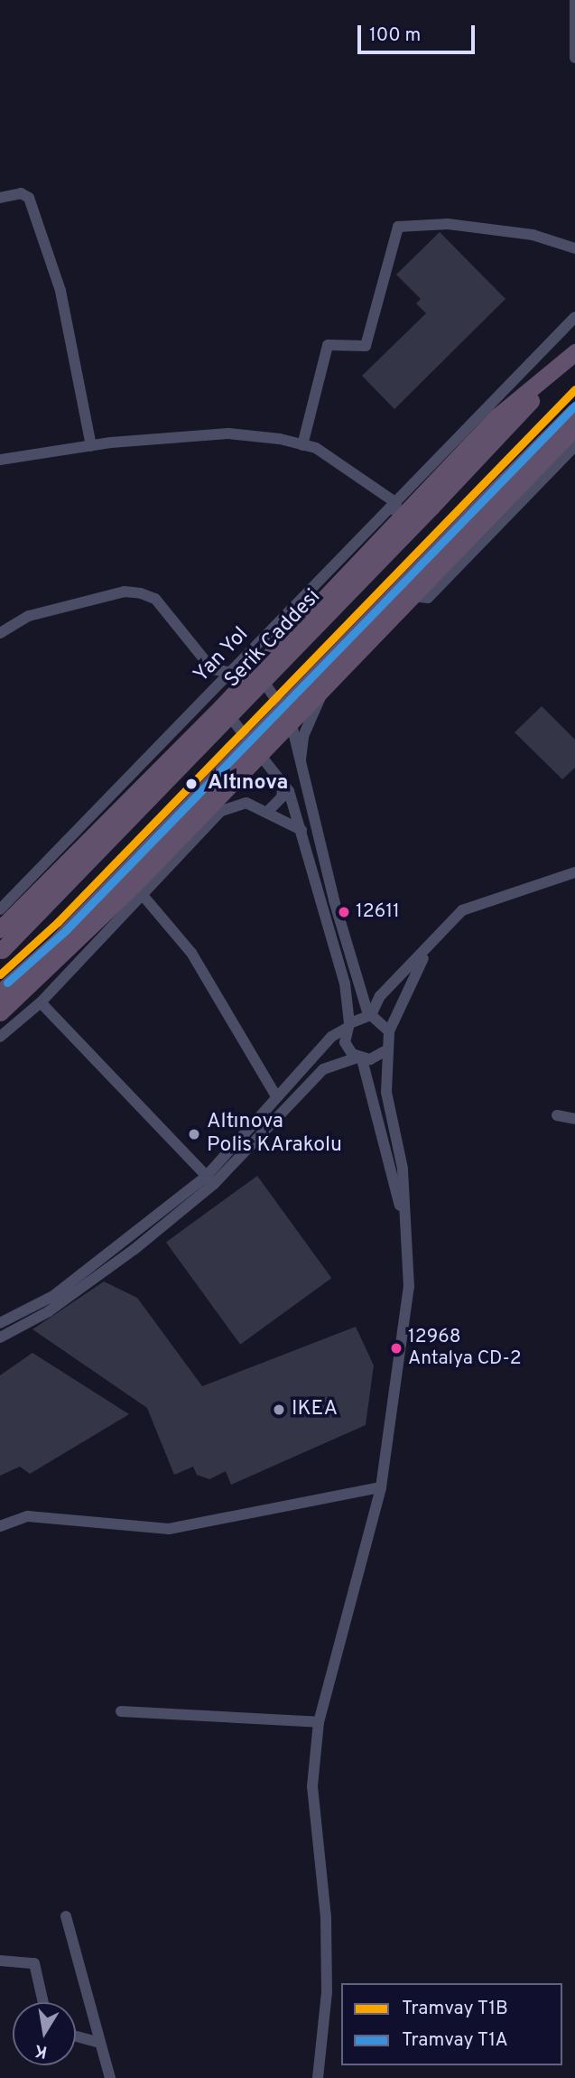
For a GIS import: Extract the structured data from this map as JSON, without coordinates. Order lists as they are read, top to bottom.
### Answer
{
  "streets": {
    "highway": ["Serik Caddesi"],
    "street": ["Yan Yol"]
  },
  "places": [
    "Altınova",
    "12611",
    "Altınova Polis KArakolu",
    "12968 Antalya CD-2",
    "IKEA"
  ],
  "lines": ["tram line T1B", "tram line T1A"],
  "legend": ["Tramvay T1B", "Tramvay T1A"],
  "scale_bar": "100 m",
  "north": "bottom"
}
